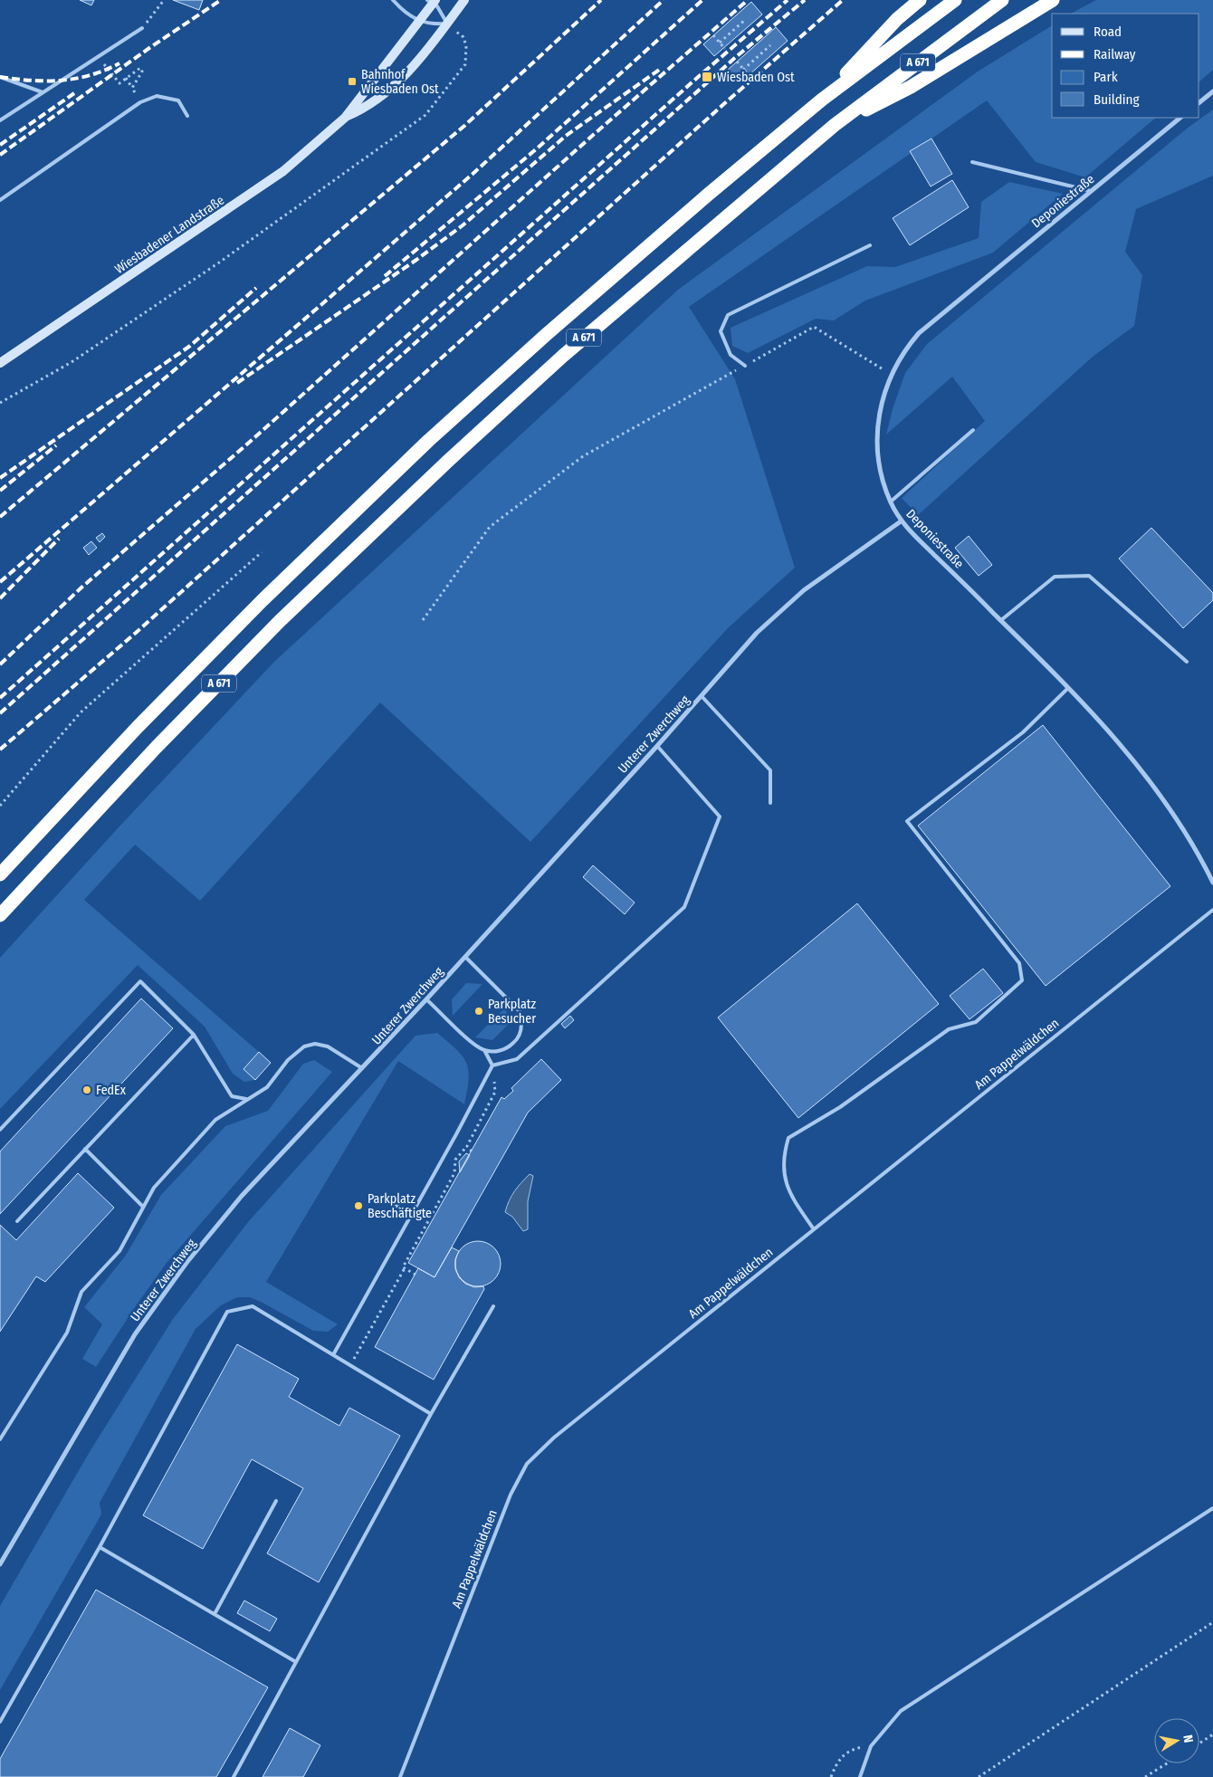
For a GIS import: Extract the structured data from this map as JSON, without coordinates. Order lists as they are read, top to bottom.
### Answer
{
  "streets": {
    "highway": ["A 671"],
    "main road": ["Wiesbadener Landstraße"],
    "street": ["Deponiestraße", "Unterer Zwerchweg"],
    "lane": ["Am Pappelwäldchen"]
  },
  "crossings": [
    ["Deponiestraße", "Unterer Zwerchweg"]
  ],
  "places": {
    "transit": ["Wiesbaden Ost", "Bahnhof Wiesbaden Ost"],
    "other": ["Parkplatz Besucher", "FedEx", "Parkplatz Beschäftigte"]
  },
  "legend": [
    "Road",
    "Railway",
    "Park",
    "Building"
  ],
  "north": "right"
}
